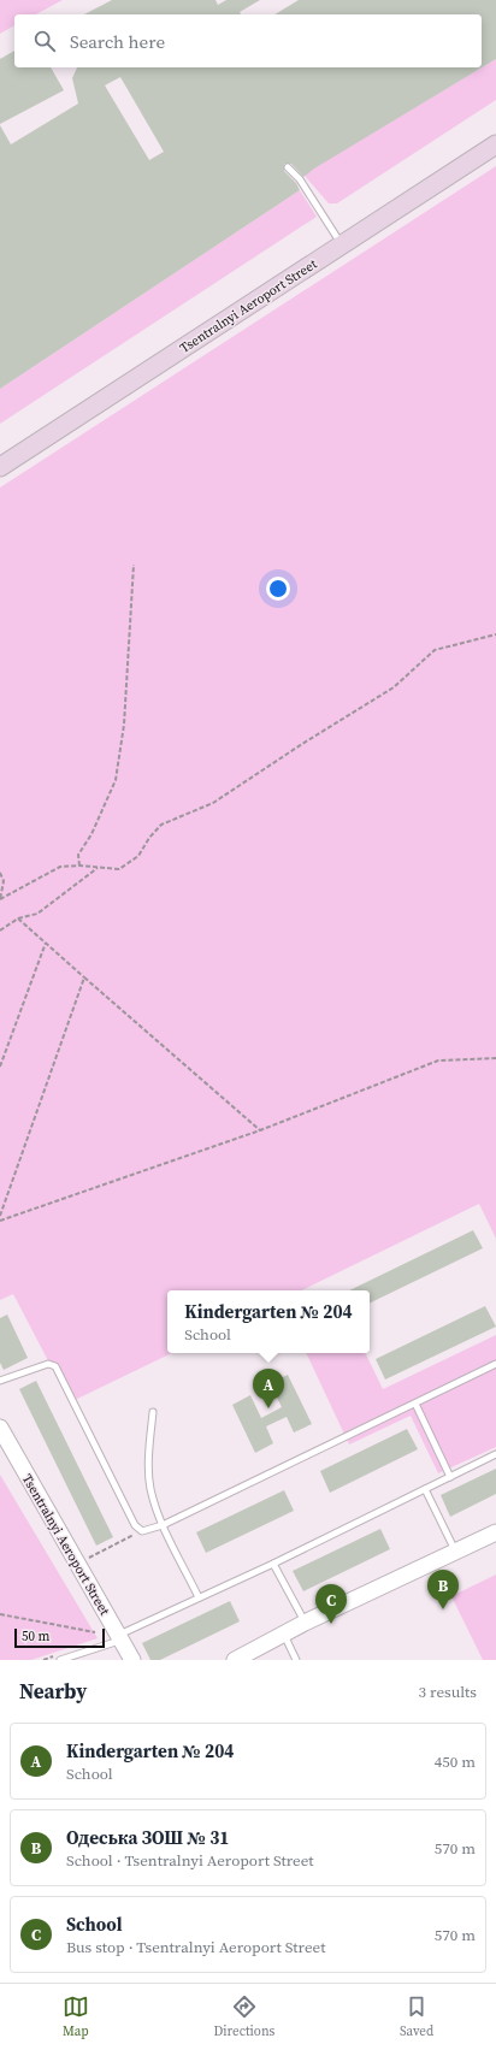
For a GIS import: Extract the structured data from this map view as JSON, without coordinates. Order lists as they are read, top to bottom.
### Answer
{
  "streets": {
    "main road": ["Tsentralnyi Aeroport Street"]
  },
  "scale_bar": "50 m",
  "page": {
    "search": "Search here",
    "popup": ["Kindergarten № 204", "School"],
    "pins": ["A", "B", "C"],
    "scale": "50 m",
    "heading": ["Nearby", "3 results"],
    "list": [
      {
        "mark": "A",
        "name": "Kindergarten № 204",
        "note": "School",
        "value": "450 m"
      },
      {
        "mark": "B",
        "name": "Одеська ЗОШ № 31",
        "note": "School · Tsentralnyi Aeroport Street",
        "value": "570 m"
      },
      {
        "mark": "C",
        "name": "School",
        "note": "Bus stop · Tsentralnyi Aeroport Street",
        "value": "570 m"
      }
    ],
    "nav": ["Map", "Directions", "Saved"]
  }
}
